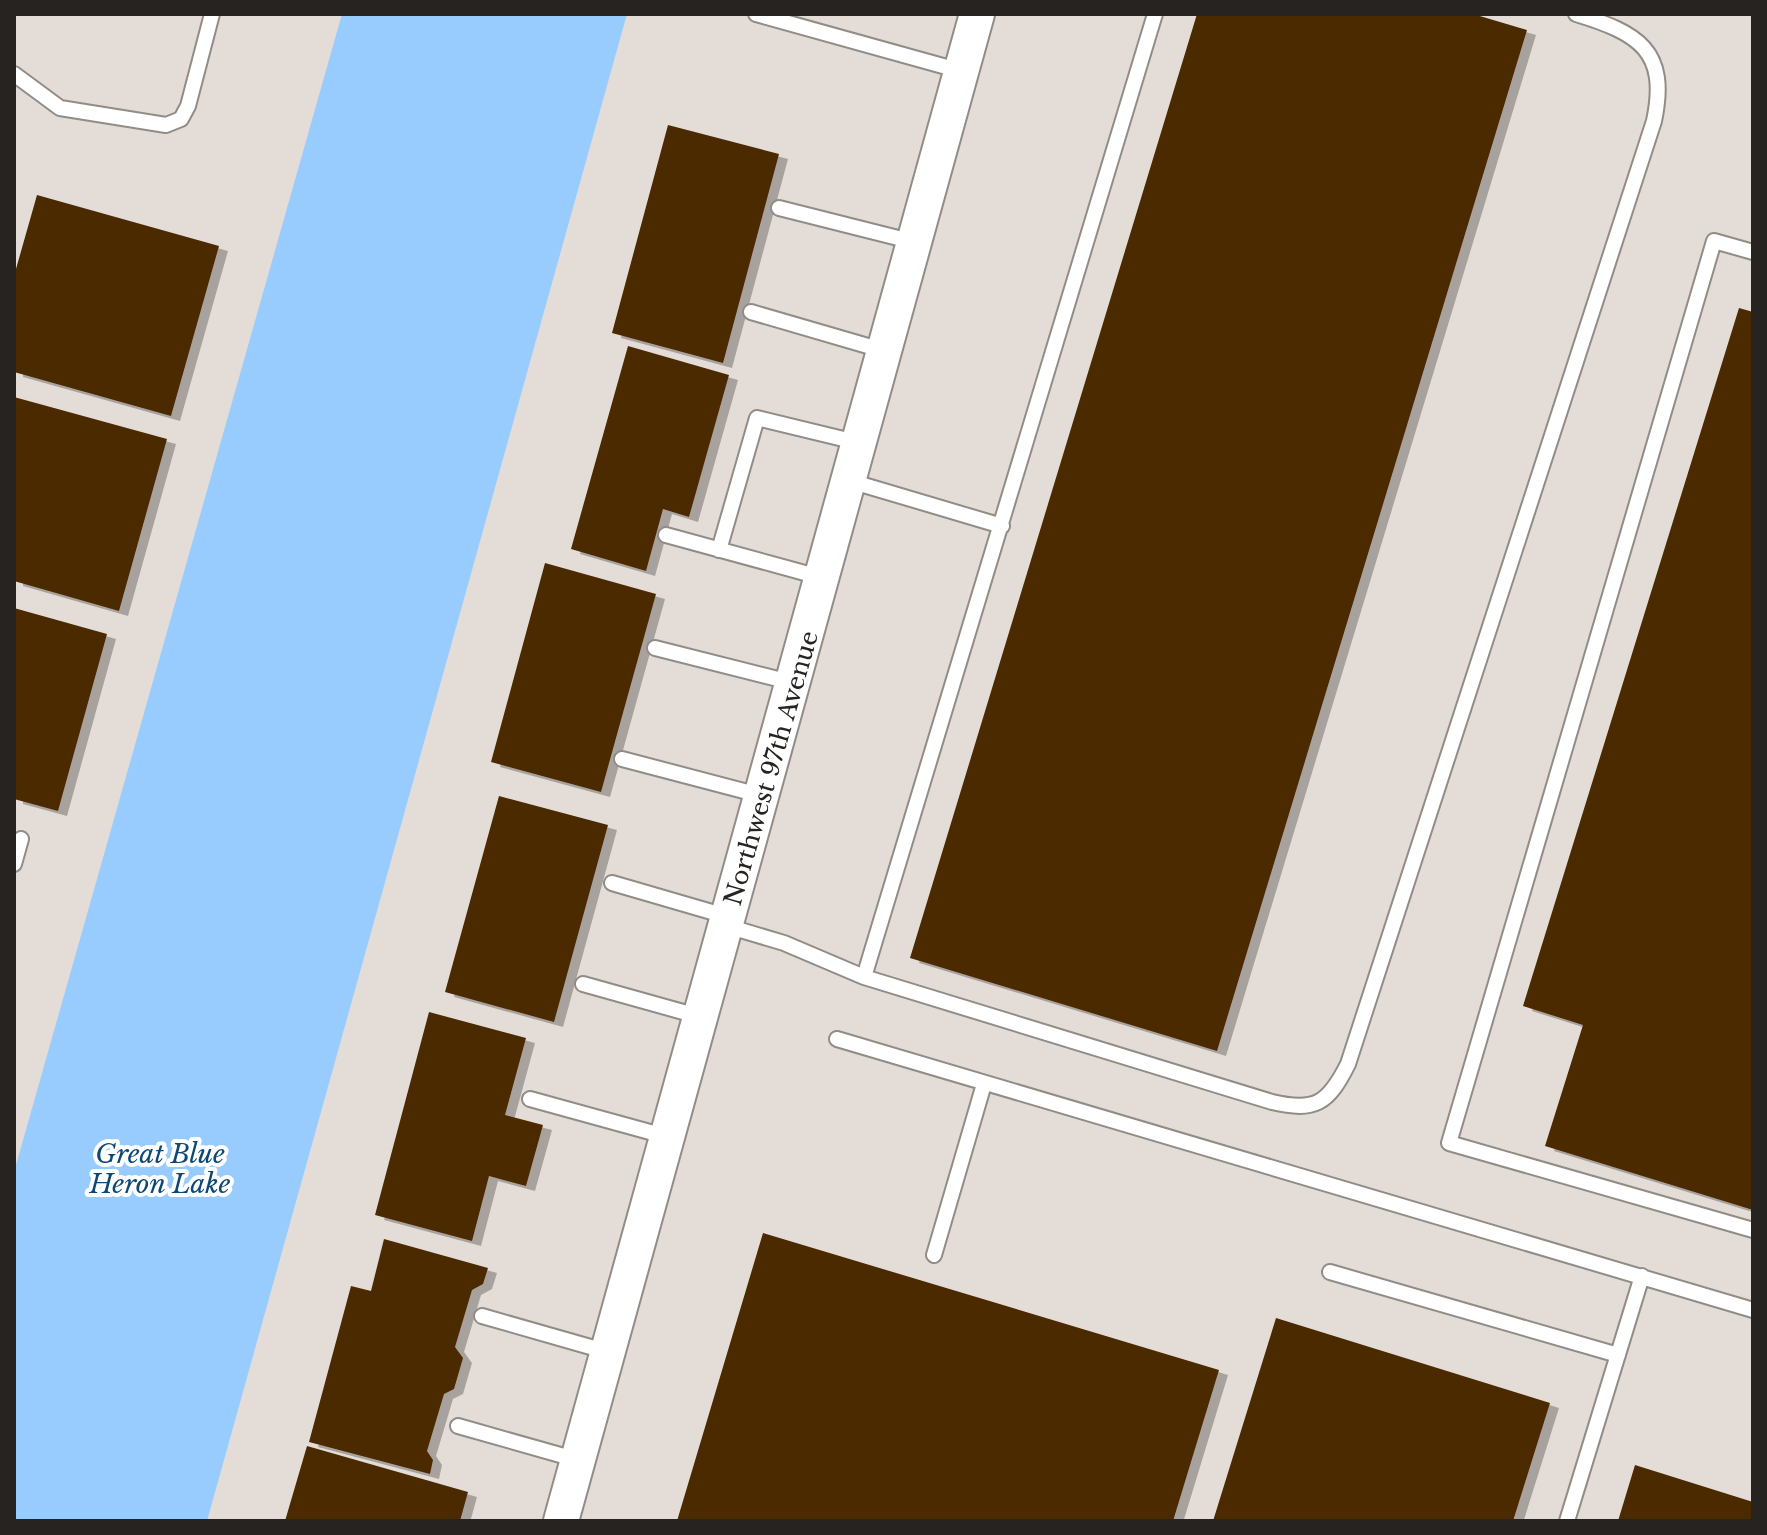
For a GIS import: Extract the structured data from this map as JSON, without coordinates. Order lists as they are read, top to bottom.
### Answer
{
  "streets": {
    "street": ["Northwest 97th Avenue"]
  },
  "water": ["Great Blue Heron Lake"]
}
